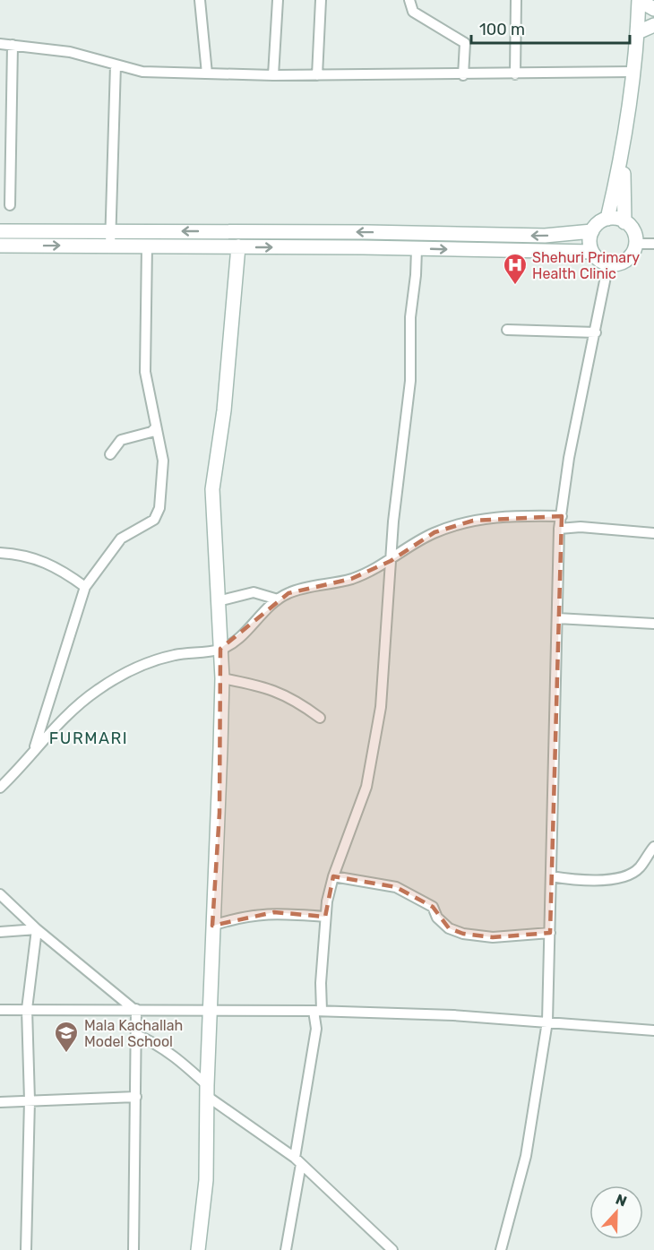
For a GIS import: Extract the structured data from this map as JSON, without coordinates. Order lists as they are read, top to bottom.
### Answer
{
  "districts": ["FURMARI"],
  "places": {
    "hospital": ["Shehuri Primary Health Clinic"],
    "school or university": ["Mala Kachallah Model School"]
  },
  "scale_bar": "100 m",
  "north": "top"
}
